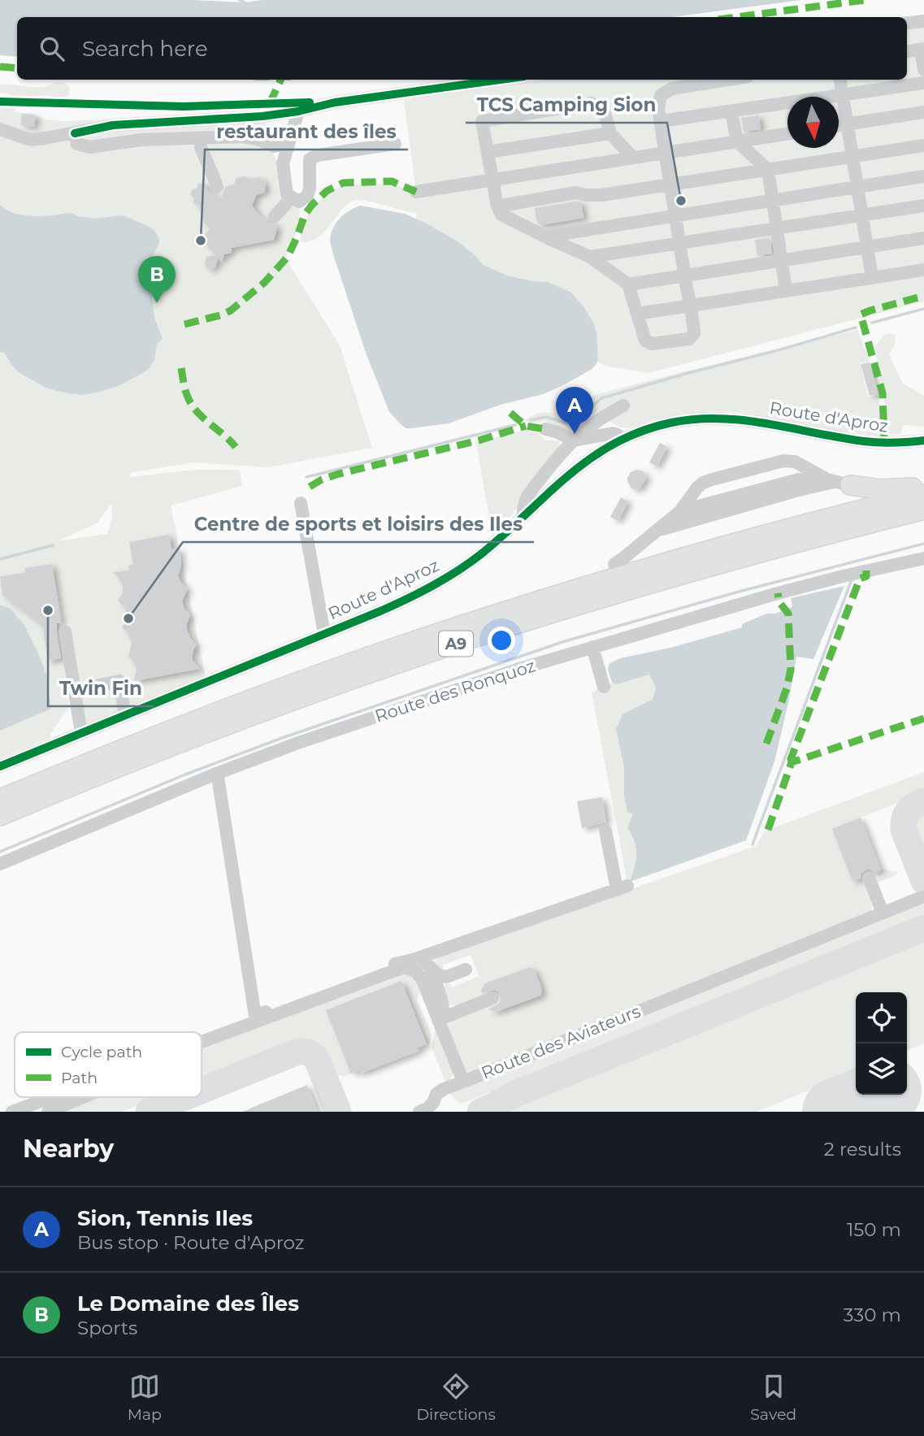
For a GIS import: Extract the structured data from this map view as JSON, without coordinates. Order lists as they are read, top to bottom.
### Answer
{
  "streets": {
    "highway": ["A9"],
    "street": ["Route d'Aproz", "Route des Ronquoz", "Route des Aviateurs"]
  },
  "places": [
    "TCS Camping Sion",
    "restaurant des îles",
    "Twin Fin",
    "Centre de sports et loisirs des Iles"
  ],
  "legend": ["Cycle path", "Path"],
  "north": "bottom",
  "page": {
    "search": "Search here",
    "pins": ["B", "A"],
    "heading": ["Nearby", "2 results"],
    "list": [
      {
        "mark": "A",
        "name": "Sion, Tennis Iles",
        "note": "Bus stop · Route d'Aproz",
        "value": "150 m"
      },
      {
        "mark": "B",
        "name": "Le Domaine des Îles",
        "note": "Sports",
        "value": "330 m"
      }
    ],
    "nav": ["Map", "Directions", "Saved"]
  }
}
